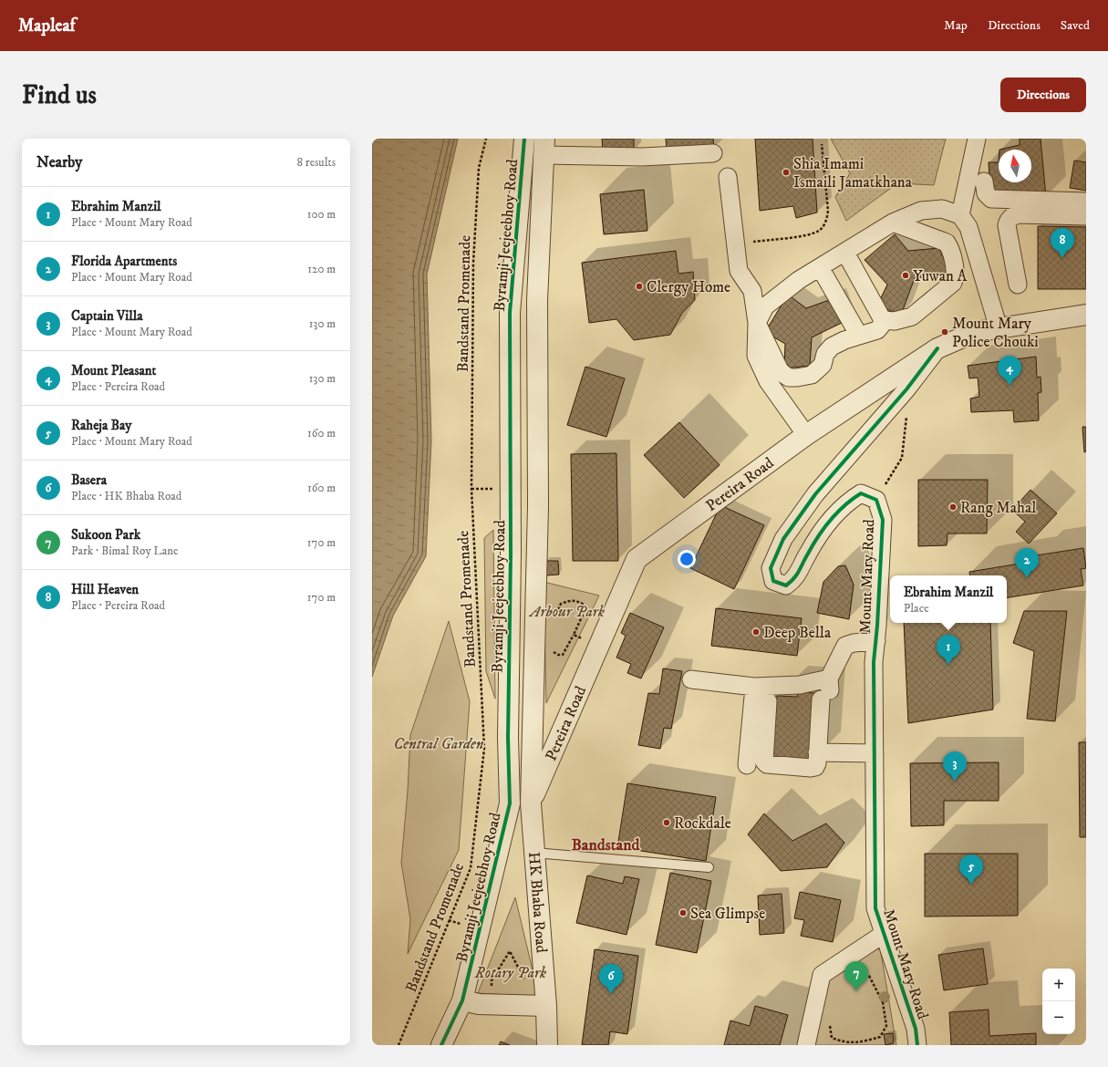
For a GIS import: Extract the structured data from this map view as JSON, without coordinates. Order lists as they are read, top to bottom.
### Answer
{
  "streets": {
    "street": [
      "Byramji Jeejeebhoy Road",
      "Pereira Road",
      "Mount Mary Road",
      "HK Bhaba Road"
    ],
    "path": ["Bandstand Promenade"]
  },
  "crossings": [
    ["Byramji Jeejeebhoy Road", "Pereira Road"],
    ["Byramji Jeejeebhoy Road", "HK Bhaba Road"],
    ["Pereira Road", "Mount Mary Road"],
    ["Pereira Road", "HK Bhaba Road"]
  ],
  "districts": ["Bandstand"],
  "parks": ["Arbour Park", "Central Garden", "Rotary Park"],
  "places": [
    "Shia Imami Ismaili Jamatkhana",
    "Yuwan A",
    "Clergy Home",
    "Mount Mary Police Chouki",
    "Rang Mahal",
    "Deep Bella",
    "Rockdale",
    "Sea Glimpse"
  ],
  "north": "top",
  "page": {
    "header": "Mapleaf",
    "nav": ["Map", "Directions", "Saved"],
    "buttons": "Directions",
    "title": "Find us",
    "heading": ["Nearby", "8 results"],
    "list": [
      {
        "mark": "1",
        "name": "Ebrahim Manzil",
        "note": "Place · Mount Mary Road",
        "value": "100 m"
      },
      {
        "mark": "2",
        "name": "Florida Apartments",
        "note": "Place · Mount Mary Road",
        "value": "120 m"
      },
      {
        "mark": "3",
        "name": "Captain Villa",
        "note": "Place · Mount Mary Road",
        "value": "130 m"
      },
      {
        "mark": "4",
        "name": "Mount Pleasant",
        "note": "Place · Pereira Road",
        "value": "130 m"
      },
      {
        "mark": "5",
        "name": "Raheja Bay",
        "note": "Place · Mount Mary Road",
        "value": "160 m"
      },
      {
        "mark": "6",
        "name": "Basera",
        "note": "Place · HK Bhaba Road",
        "value": "160 m"
      },
      {
        "mark": "7",
        "name": "Sukoon Park",
        "note": "Park · Bimal Roy Lane",
        "value": "170 m"
      },
      {
        "mark": "8",
        "name": "Hill Heaven",
        "note": "Place · Pereira Road",
        "value": "170 m"
      }
    ],
    "pins": [
      "8",
      "4",
      "2",
      "1",
      "3",
      "5",
      "7",
      "6"
    ],
    "popup": ["Ebrahim Manzil", "Place"],
    "map_buttons": ["+", "−"]
  }
}
